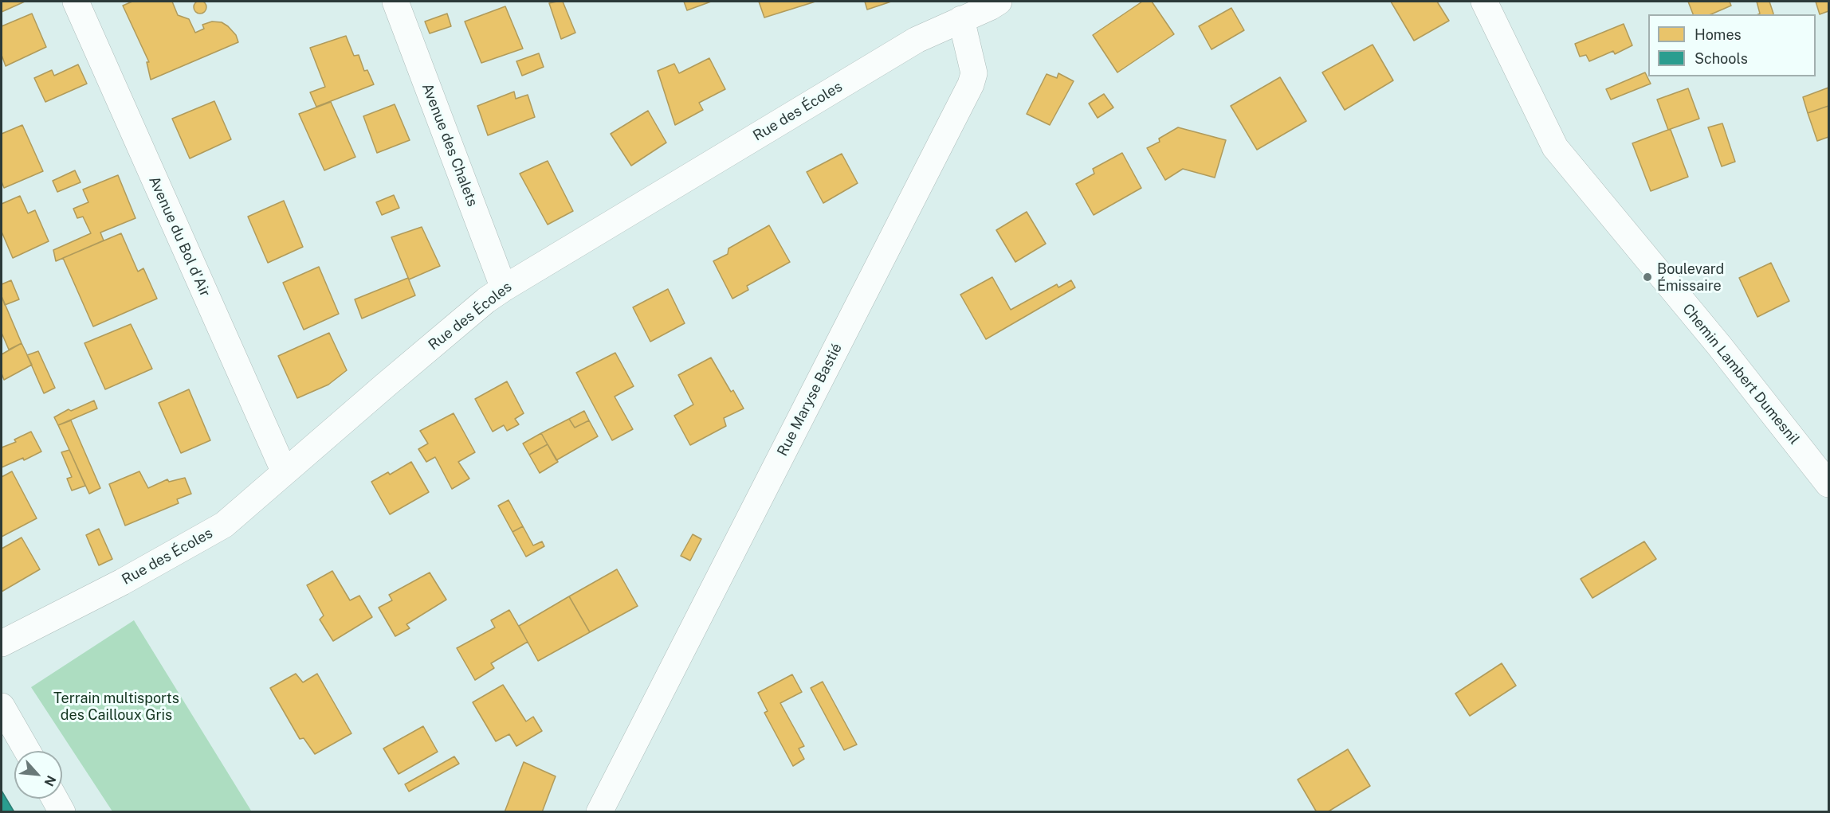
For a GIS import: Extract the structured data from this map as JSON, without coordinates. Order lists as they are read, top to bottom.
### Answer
{
  "streets": {
    "street": [
      "Rue des Écoles",
      "Avenue des Chalets",
      "Avenue du Bol d'Air",
      "Chemin Lambert Dumesnil",
      "Rue Maryse Bastié"
    ]
  },
  "crossings": [
    ["Rue des Écoles", "Avenue des Chalets"],
    ["Rue des Écoles", "Avenue du Bol d'Air"],
    ["Rue des Écoles", "Rue Maryse Bastié"]
  ],
  "parks": ["Terrain multisports des Cailloux Gris"],
  "places": ["Boulevard Émissaire"],
  "legend": ["Homes", "Schools"],
  "north": "bottom right"
}
